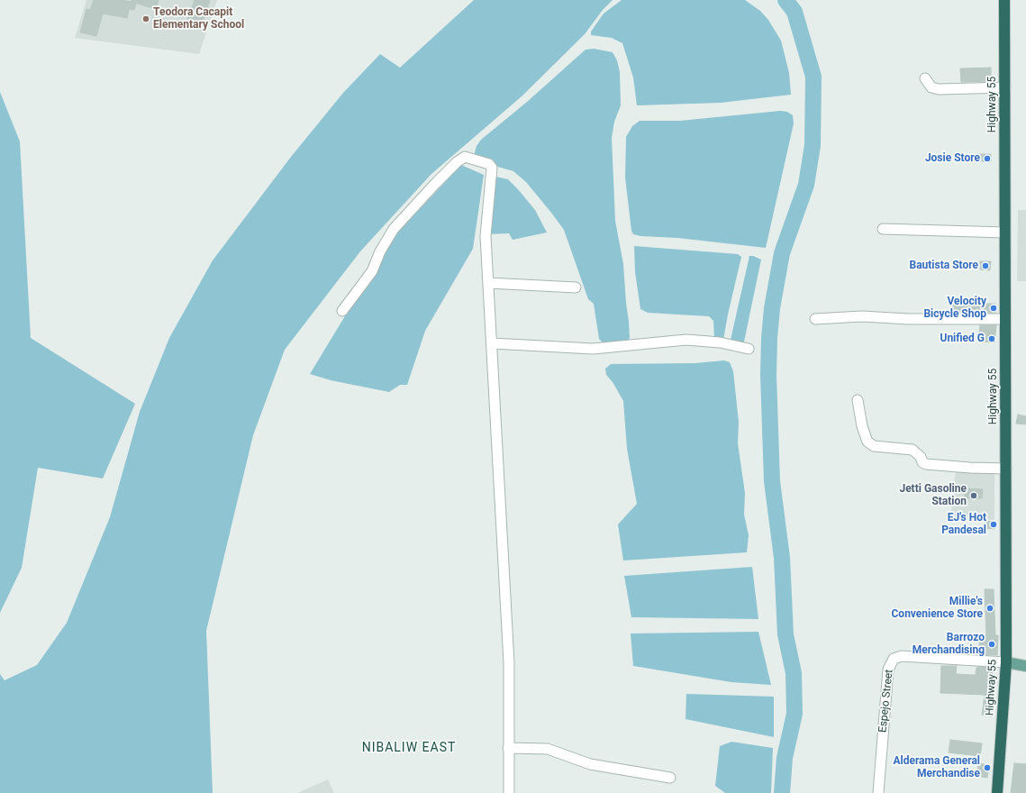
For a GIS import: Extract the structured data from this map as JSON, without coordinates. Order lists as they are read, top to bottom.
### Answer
{
  "streets": {
    "highway": ["Highway 55"],
    "street": ["Espejo Street"]
  },
  "crossings": [
    ["Highway 55", "Espejo Street"]
  ],
  "districts": ["NIBALIW EAST"],
  "places": [
    "Teodora Cacapit Elementary School",
    "Josie Store",
    "Bautista Store",
    "Velocity Bicycle Shop",
    "Unified G",
    "Jetti Gasoline Station",
    "EJ's Hot Pandesal",
    "Millie's Convenience Store",
    "Barrozo Merchandising",
    "Alderama General Merchandise"
  ]
}
